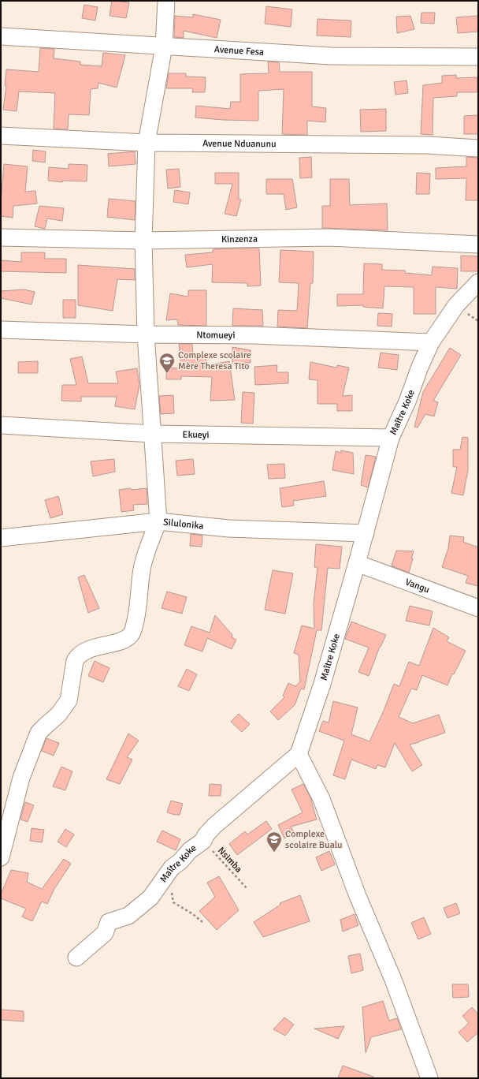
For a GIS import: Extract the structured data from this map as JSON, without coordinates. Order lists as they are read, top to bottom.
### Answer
{
  "streets": {
    "street": [
      "Avenue Fesa",
      "Avenue Nduanunu",
      "Kinzenza",
      "Ntomueyi",
      "Maître Koke",
      "Ekueyi",
      "Silulonika",
      "Vangu"
    ],
    "path": ["Nsimba"]
  },
  "crossings": [
    ["Ntomueyi", "Maître Koke"],
    ["Maître Koke", "Ekueyi"],
    ["Maître Koke", "Silulonika"],
    ["Maître Koke", "Vangu"],
    ["Maître Koke", "Nsimba"]
  ],
  "places": {
    "school or university": ["Complexe scolaire Mère Theresa Tito", "Complexe scolaire Bualu"]
  }
}
